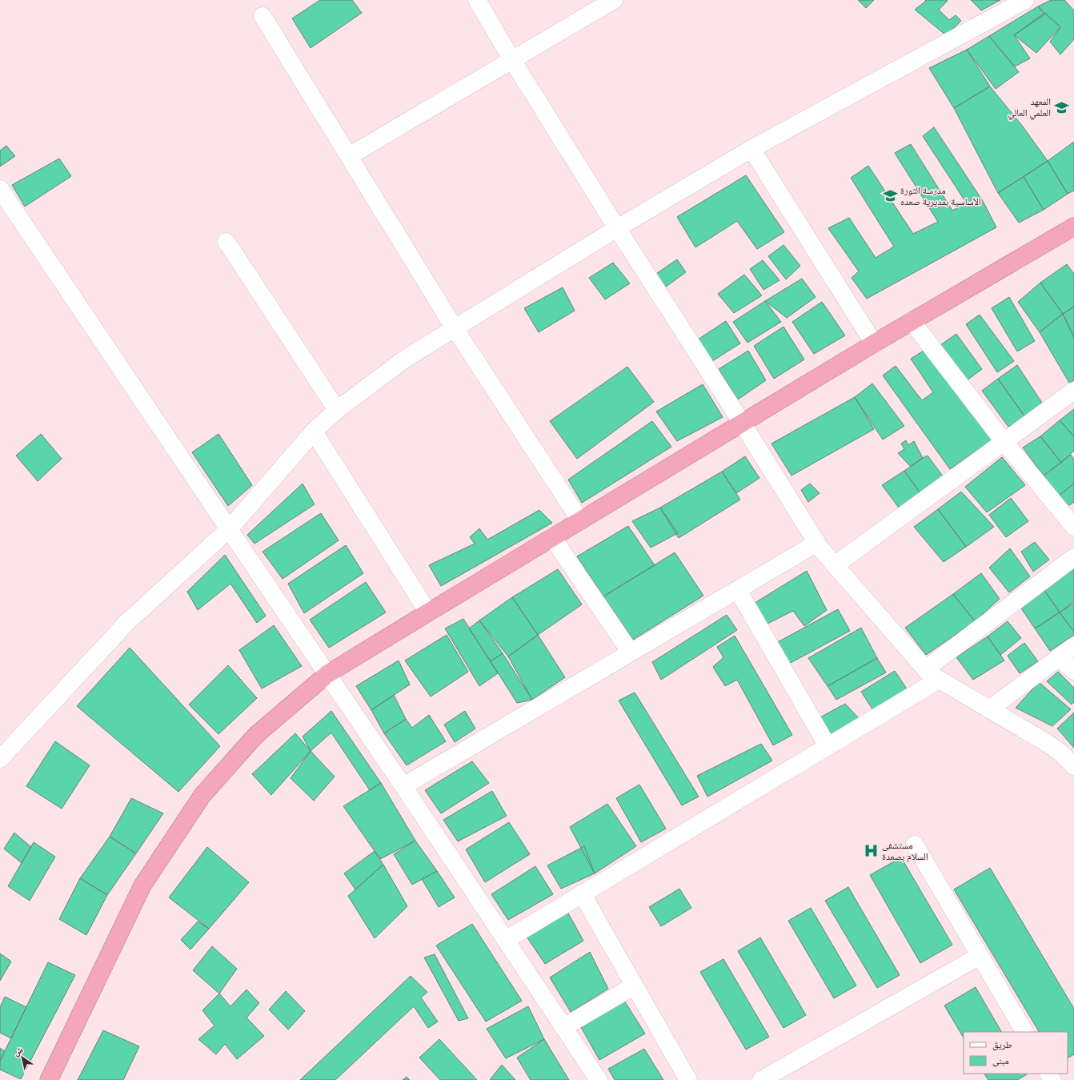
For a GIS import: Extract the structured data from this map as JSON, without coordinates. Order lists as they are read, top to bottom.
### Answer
{
  "places": {
    "school or university": ["المعهد العلمي العالي", "مدرسة الثورة الأساسية بمديرية صعده"],
    "hospital": ["مستشفى السلام بصعدة"]
  },
  "legend": ["طريق", "مبنى"],
  "north": "top left"
}
